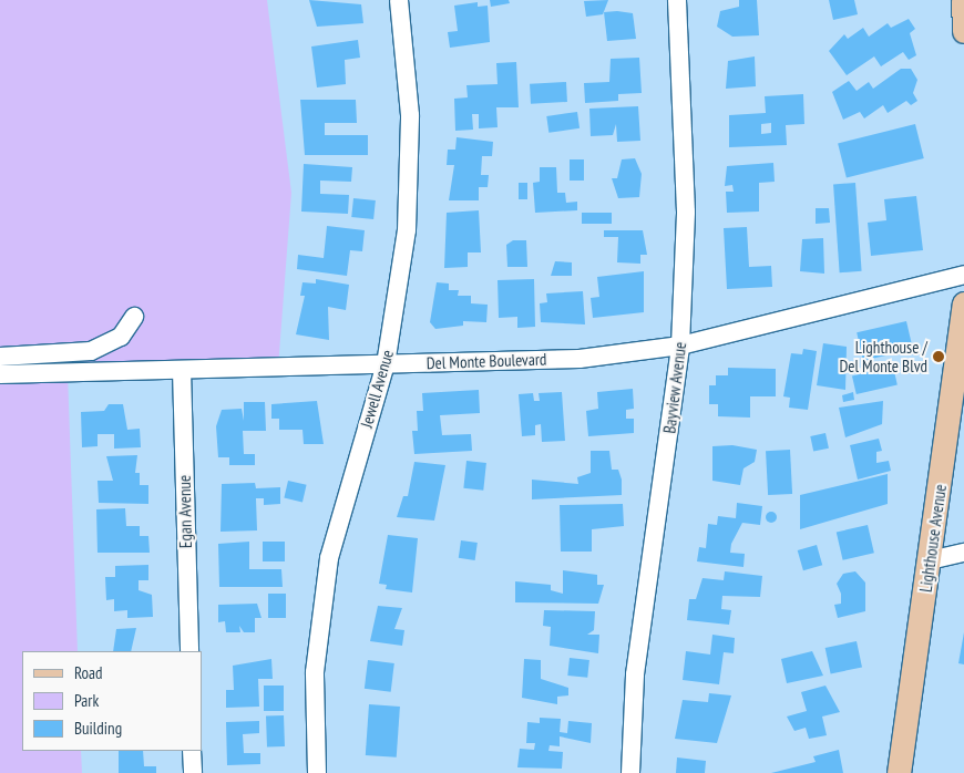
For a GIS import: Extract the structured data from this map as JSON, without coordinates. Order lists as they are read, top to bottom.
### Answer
{
  "streets": {
    "main road": ["Lighthouse Avenue"],
    "street": [
      "Del Monte Boulevard",
      "Bayview Avenue",
      "Jewell Avenue",
      "Egan Avenue"
    ]
  },
  "crossings": [
    ["Del Monte Boulevard", "Bayview Avenue"],
    ["Del Monte Boulevard", "Jewell Avenue"],
    ["Del Monte Boulevard", "Egan Avenue"]
  ],
  "places": ["Lighthouse / Del Monte Blvd"],
  "legend": ["Road", "Park", "Building"]
}
